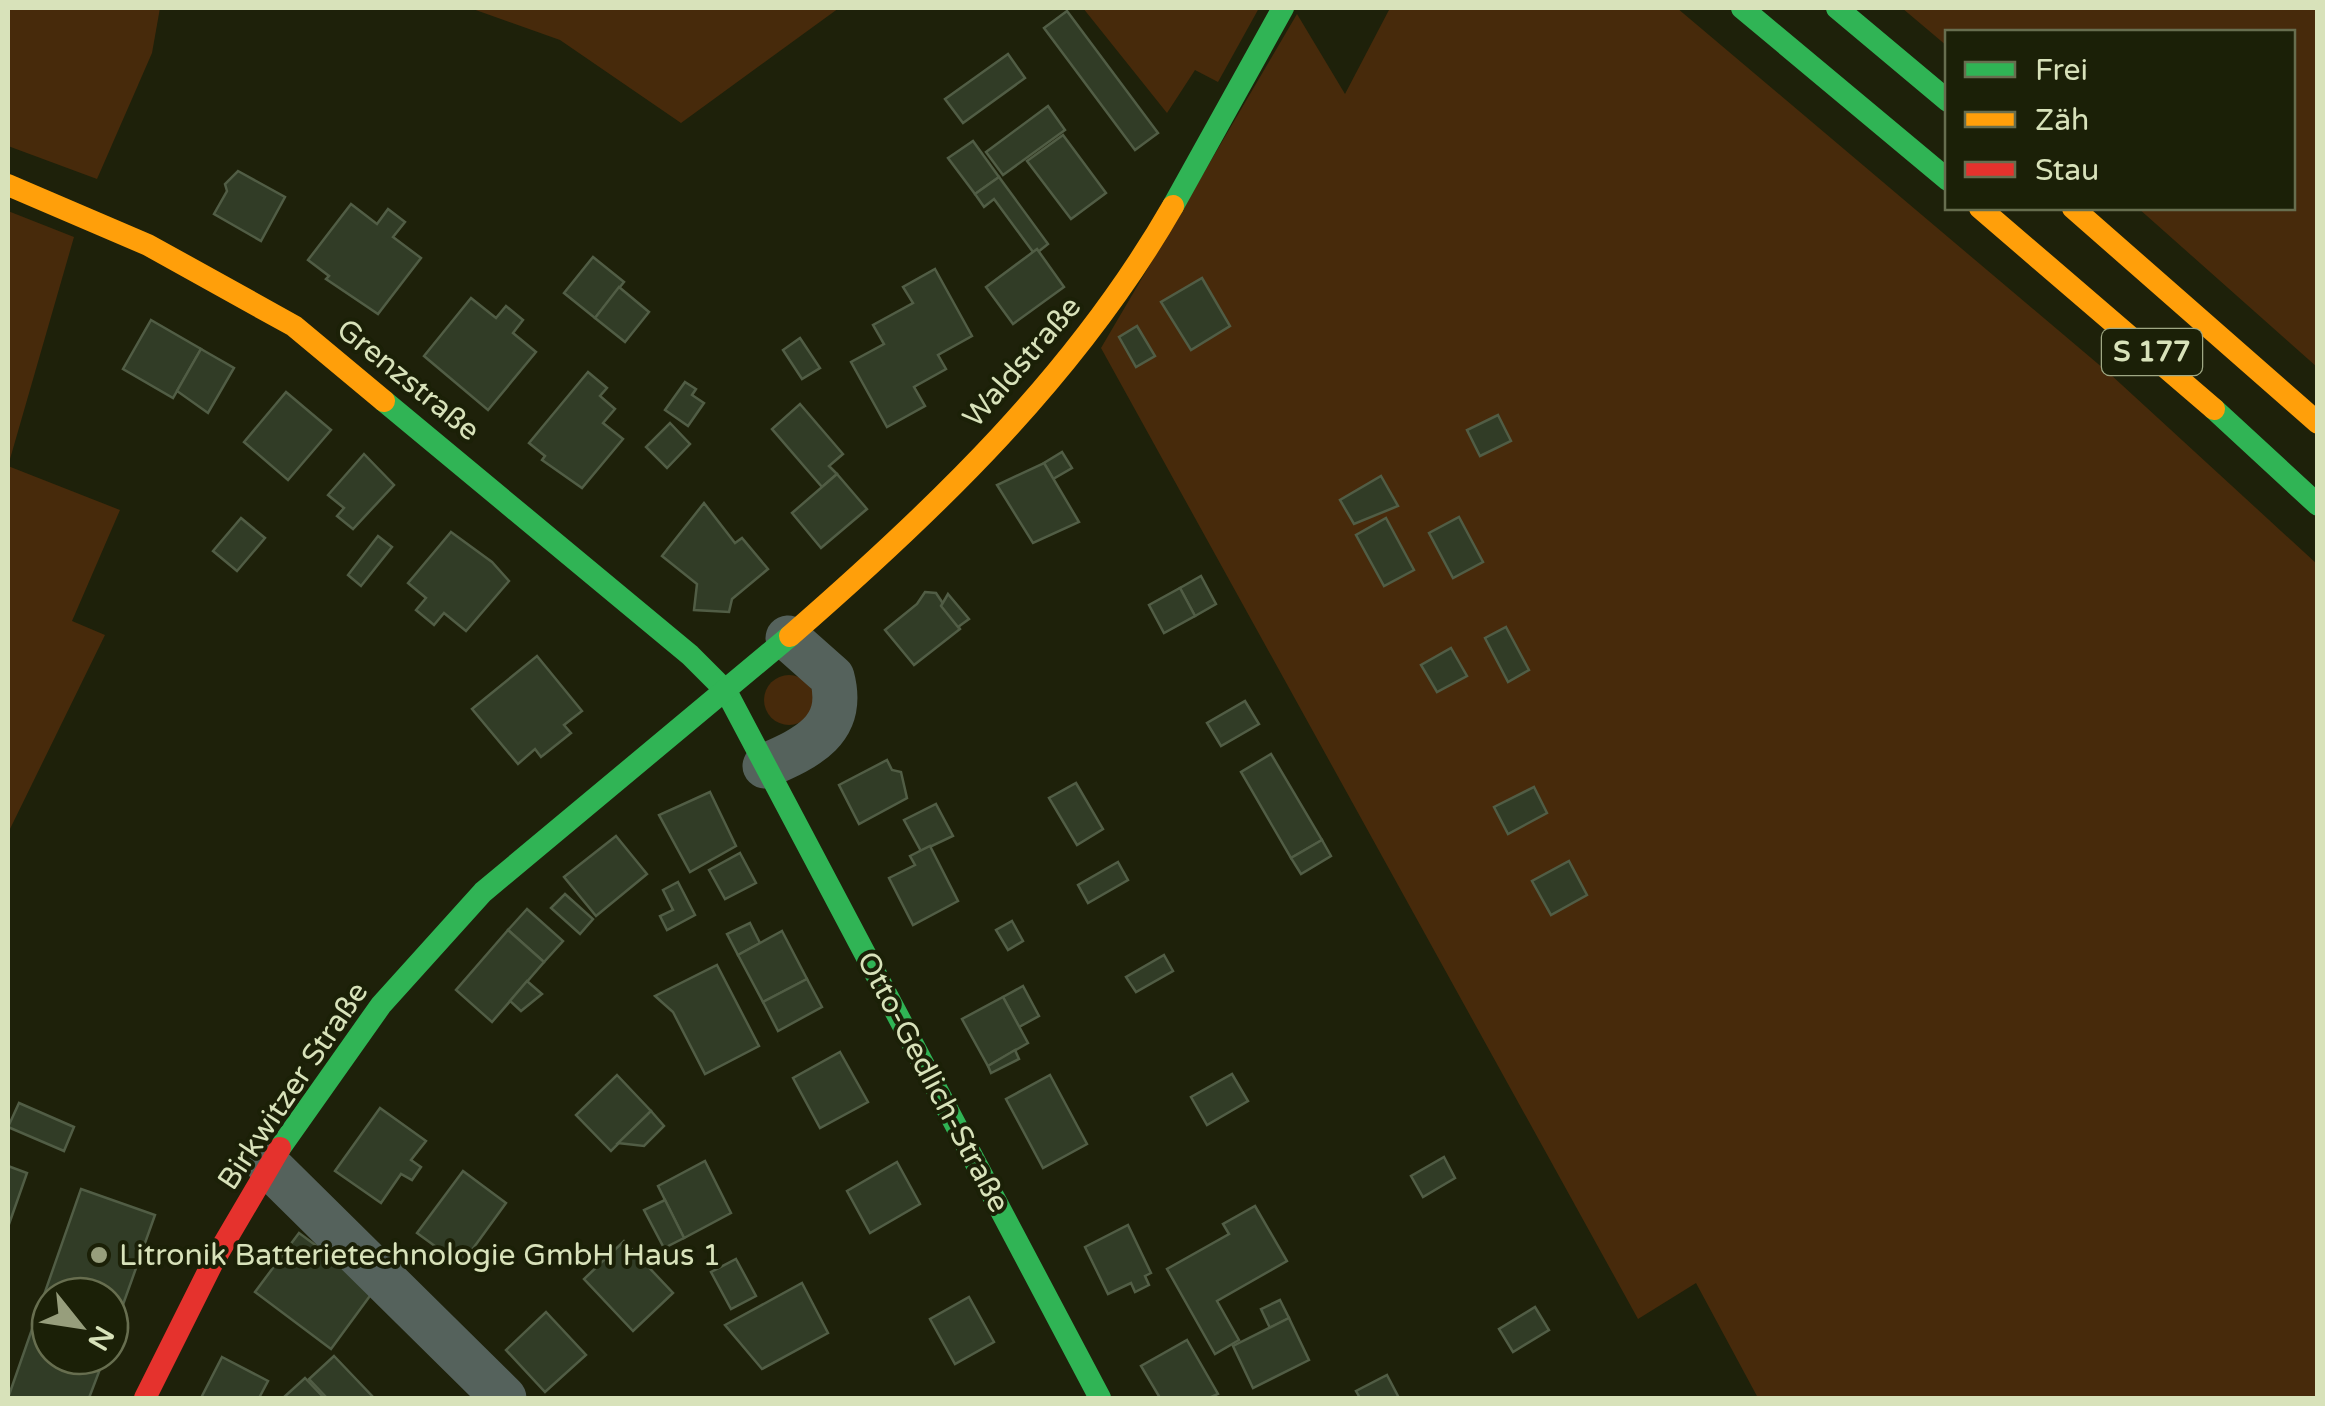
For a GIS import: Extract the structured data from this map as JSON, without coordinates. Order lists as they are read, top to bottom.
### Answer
{
  "streets": {
    "main road": [
      "S 177",
      "Waldstraße",
      "Grenzstraße",
      "Otto-Gedlich-Straße",
      "Birkwitzer Straße"
    ]
  },
  "crossings": [
    ["Waldstraße", "Grenzstraße"],
    ["Waldstraße", "Otto-Gedlich-Straße"],
    ["Waldstraße", "Birkwitzer Straße"],
    ["Grenzstraße", "Otto-Gedlich-Straße"],
    ["Grenzstraße", "Birkwitzer Straße"],
    ["Otto-Gedlich-Straße", "Birkwitzer Straße"]
  ],
  "places": ["Litronik Batterietechnologie GmbH Haus 1"],
  "legend": ["Frei", "Zäh", "Stau"],
  "north": "bottom right"
}
